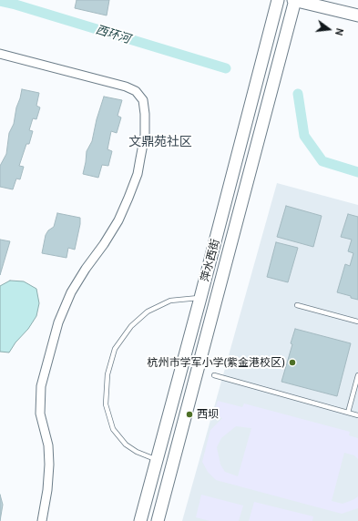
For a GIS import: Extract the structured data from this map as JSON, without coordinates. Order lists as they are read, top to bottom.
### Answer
{
  "streets": {
    "main road": ["萍水西街"]
  },
  "districts": ["文鼎苑社区"],
  "water": ["西环河"],
  "places": ["杭州市学军小学(紫金港校区)", "西坝"],
  "north": "right"
}
